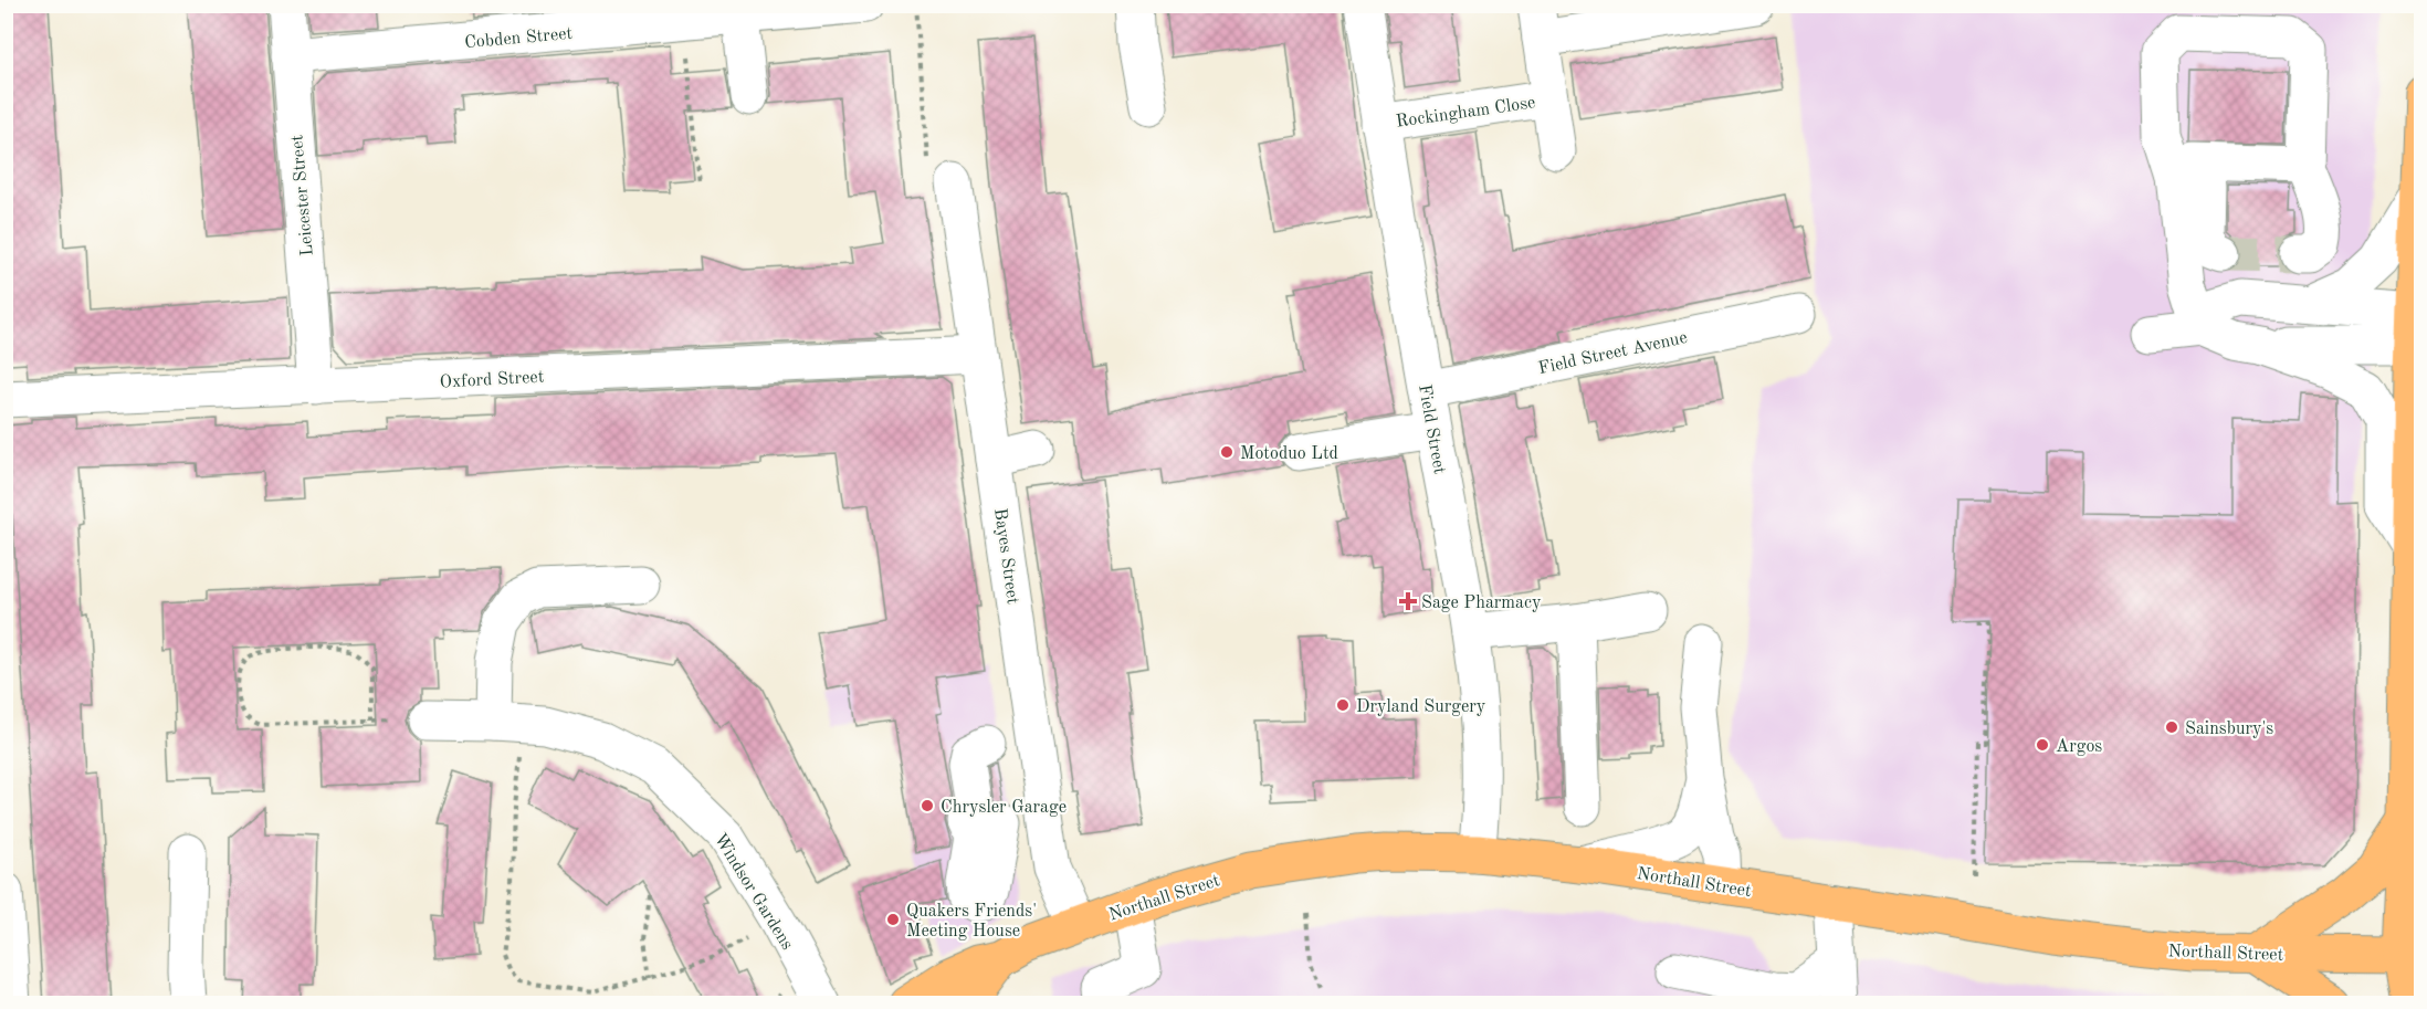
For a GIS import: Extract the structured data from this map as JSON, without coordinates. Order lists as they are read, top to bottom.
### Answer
{
  "streets": {
    "main road": ["Northall Street"],
    "street": [
      "Cobden Street",
      "Rockingham Close",
      "Leicester Street",
      "Field Street Avenue",
      "Oxford Street",
      "Field Street",
      "Bayes Street",
      "Windsor Gardens"
    ]
  },
  "crossings": [
    ["Cobden Street", "Leicester Street"],
    ["Rockingham Close", "Field Street"],
    ["Leicester Street", "Oxford Street"],
    ["Field Street Avenue", "Field Street"],
    ["Oxford Street", "Bayes Street"],
    ["Field Street", "Northall Street"],
    ["Bayes Street", "Northall Street"]
  ],
  "places": {
    "other": [
      "Motoduo Ltd",
      "Dryland Surgery",
      "Sainsbury's",
      "Argos",
      "Chrysler Garage",
      "Quakers Friends' Meeting House"
    ],
    "health": ["Sage Pharmacy"]
  }
}
